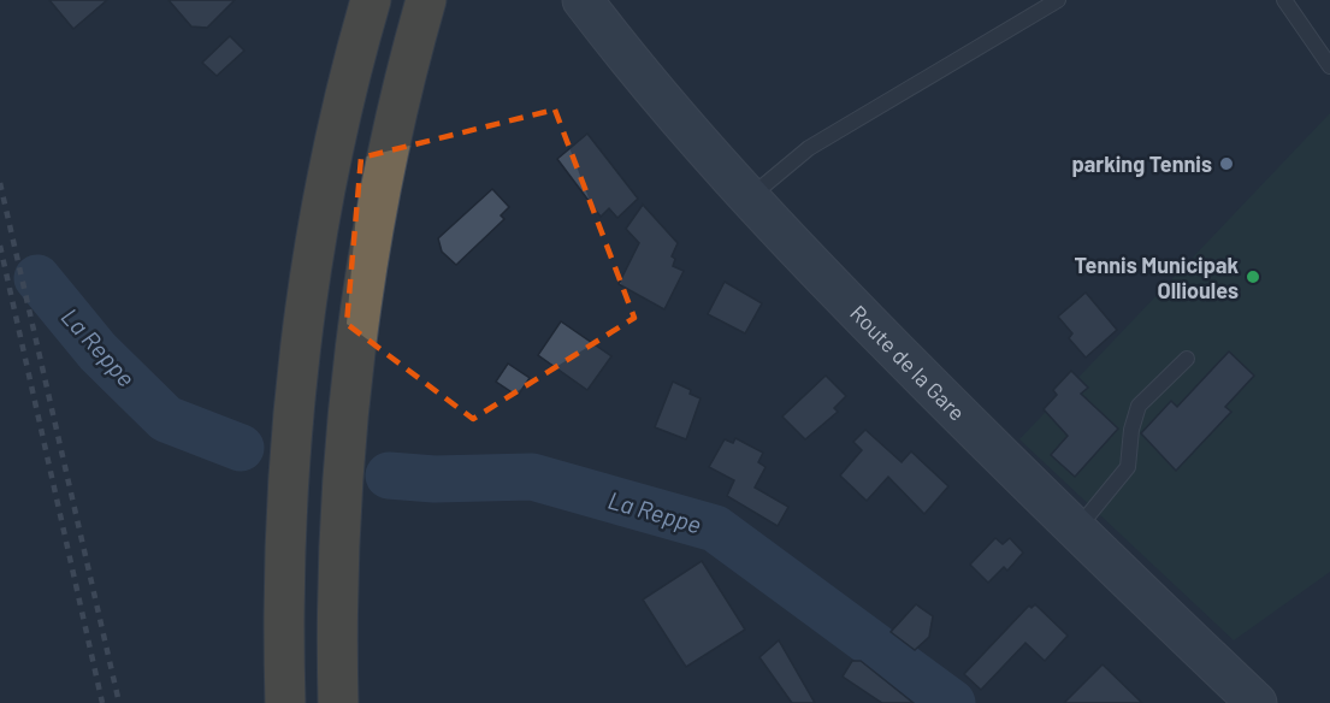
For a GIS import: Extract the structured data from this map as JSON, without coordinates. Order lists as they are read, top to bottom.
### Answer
{
  "streets": {
    "street": ["Route de la Gare"]
  },
  "water": ["La Reppe"],
  "places": ["parking Tennis", "Tennis Municipak Ollioules"]
}
